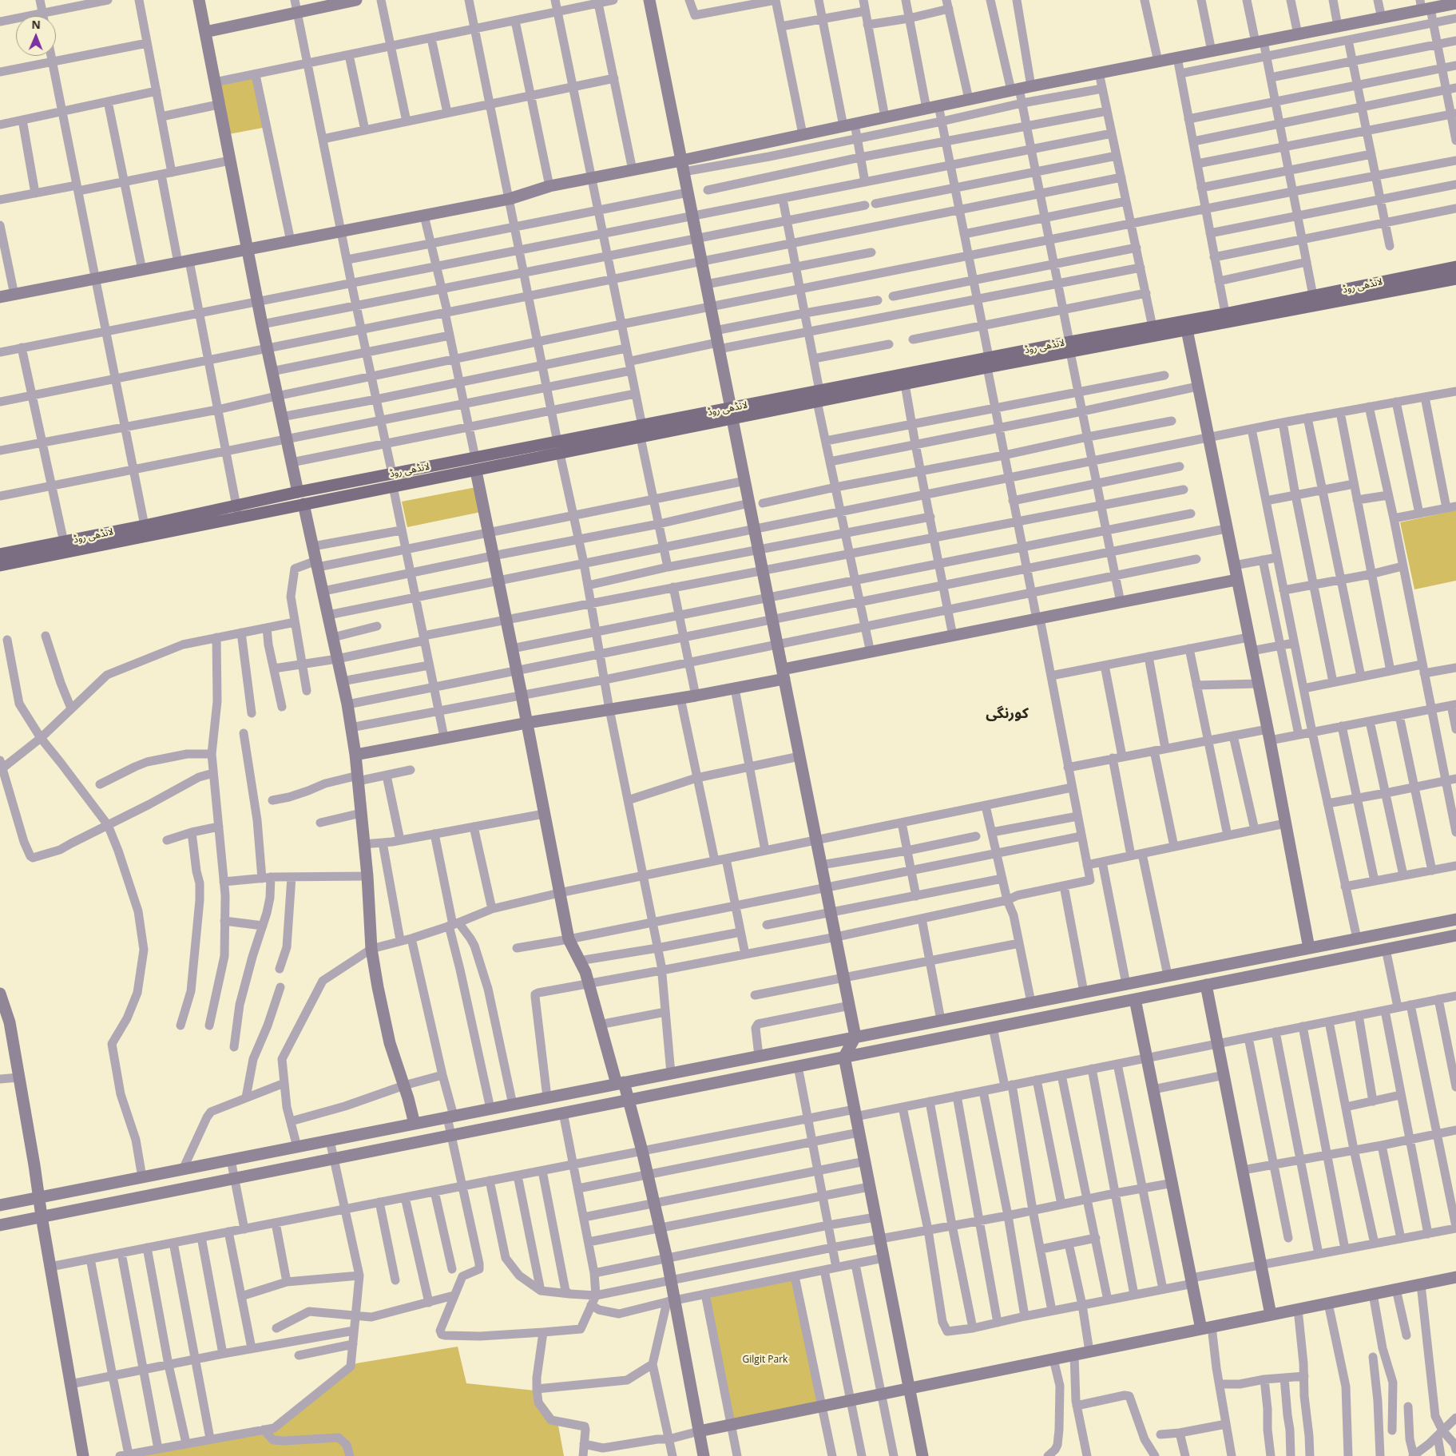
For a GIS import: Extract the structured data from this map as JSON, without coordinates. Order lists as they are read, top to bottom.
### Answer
{
  "streets": {
    "main road": ["لانڈھی روڈ"]
  },
  "districts": ["کورنگی"],
  "parks": ["Gilgit Park"],
  "north": "top"
}
